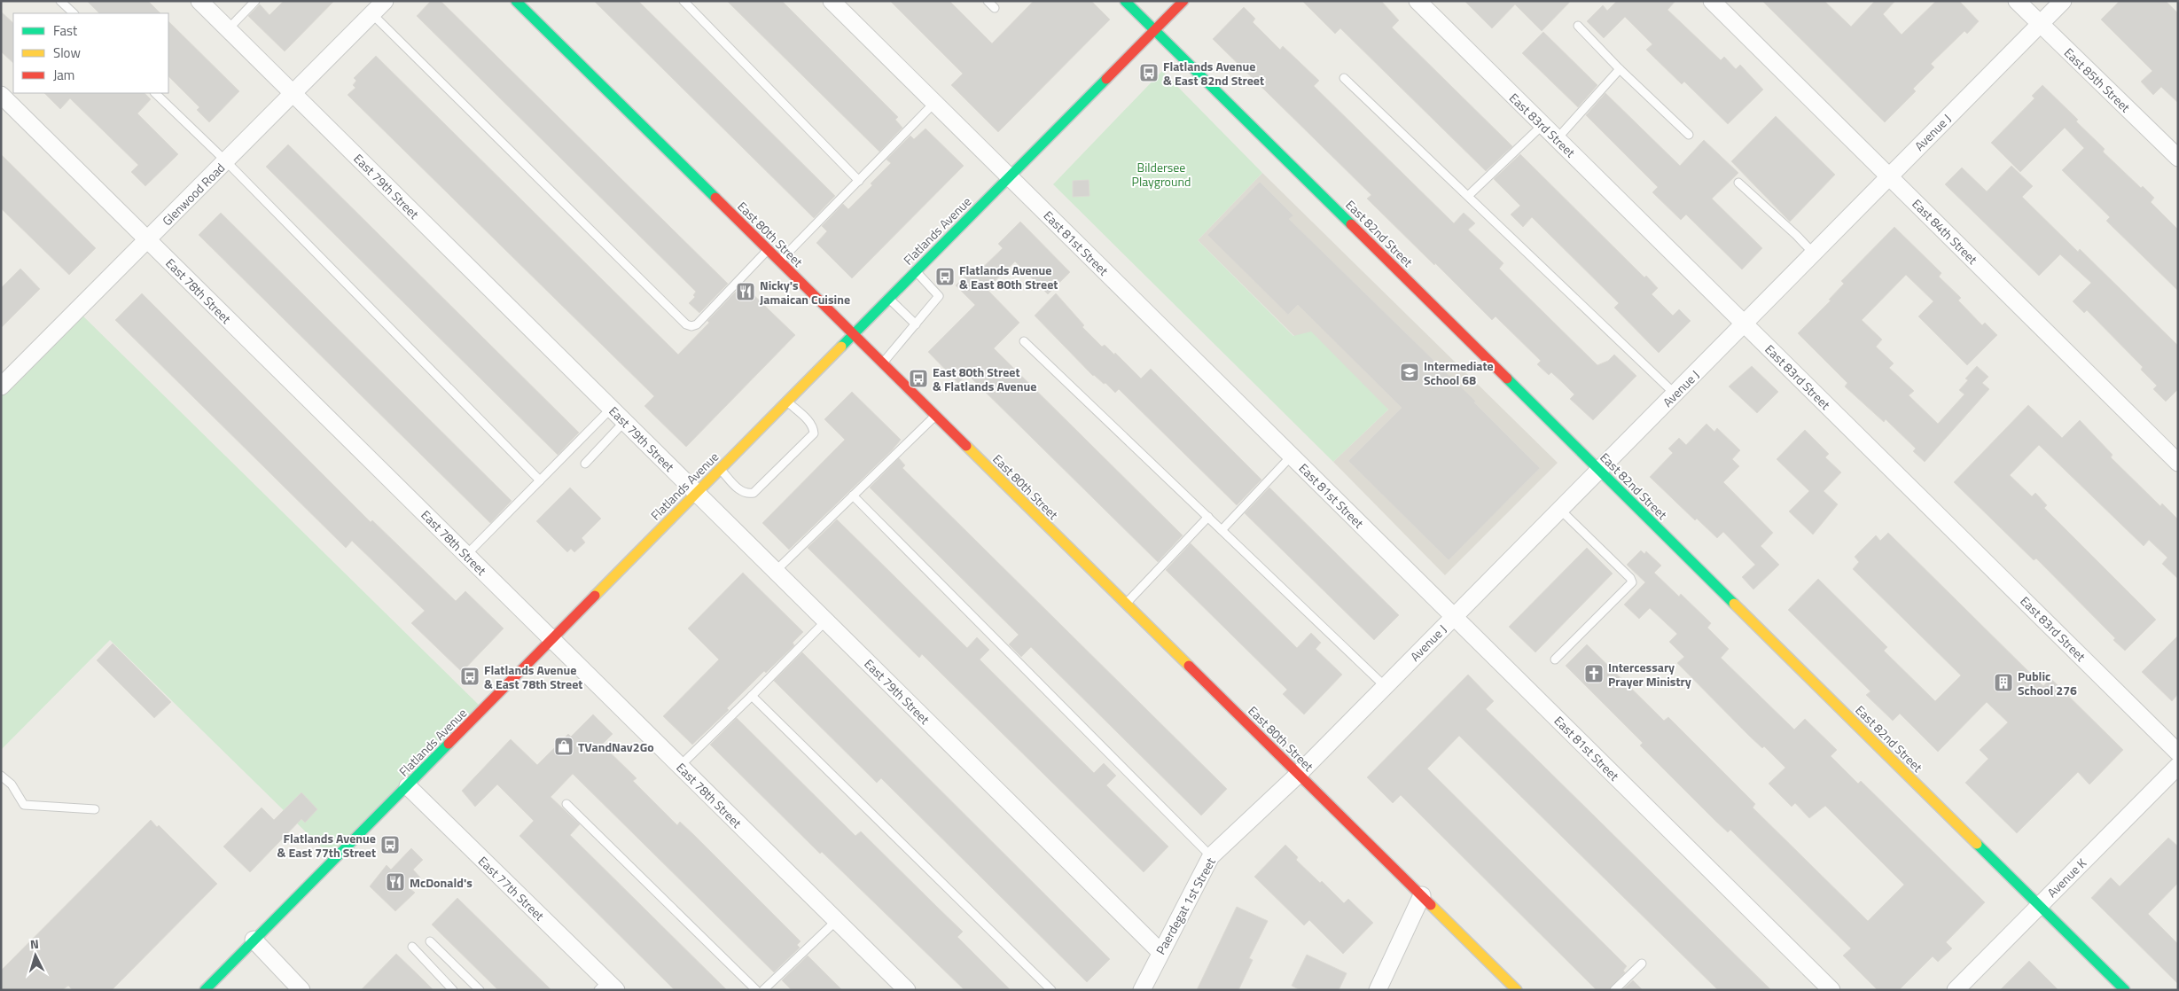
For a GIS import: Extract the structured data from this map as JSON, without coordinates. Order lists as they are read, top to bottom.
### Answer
{
  "streets": {
    "street": [
      "East 85th Street",
      "East 83rd Street",
      "Avenue J",
      "East 79th Street",
      "Glenwood Road",
      "Flatlands Avenue",
      "East 84th Street",
      "East 82nd Street",
      "East 80th Street",
      "East 81st Street",
      "East 78th Street",
      "Avenue K",
      "East 77th Street",
      "Paerdegat 1st Street"
    ]
  },
  "crossings": [
    ["East 85th Street", "Avenue J"],
    ["East 83rd Street", "Avenue J"],
    ["Avenue J", "East 84th Street"],
    ["Avenue J", "East 82nd Street"],
    ["Avenue J", "East 80th Street"],
    ["Avenue J", "East 81st Street"],
    ["Avenue J", "Paerdegat 1st Street"],
    ["East 79th Street", "Glenwood Road"],
    ["East 79th Street", "Flatlands Avenue"],
    ["East 79th Street", "Paerdegat 1st Street"],
    ["Glenwood Road", "East 78th Street"],
    ["Flatlands Avenue", "East 82nd Street"],
    ["Flatlands Avenue", "East 80th Street"],
    ["Flatlands Avenue", "East 81st Street"],
    ["Flatlands Avenue", "East 78th Street"],
    ["Flatlands Avenue", "East 77th Street"],
    ["East 82nd Street", "Avenue K"],
    ["East 80th Street", "Paerdegat 1st Street"]
  ],
  "parks": ["Bildersee Playground"],
  "places": {
    "bus stop": [
      "Flatlands Avenue & East 82nd Street",
      "Flatlands Avenue & East 80th Street",
      "East 80th Street & Flatlands Avenue",
      "Flatlands Avenue & East 78th Street",
      "Flatlands Avenue & East 77th Street"
    ],
    "restaurant": ["Nicky's Jamaican Cuisine", "McDonald's"],
    "school or university": ["Intermediate School 68"],
    "church": ["Intercessary Prayer Ministry"],
    "building": ["Public School 276"],
    "shop": ["TVandNav2Go"]
  },
  "legend": ["Fast", "Slow", "Jam"],
  "north": "top"
}
